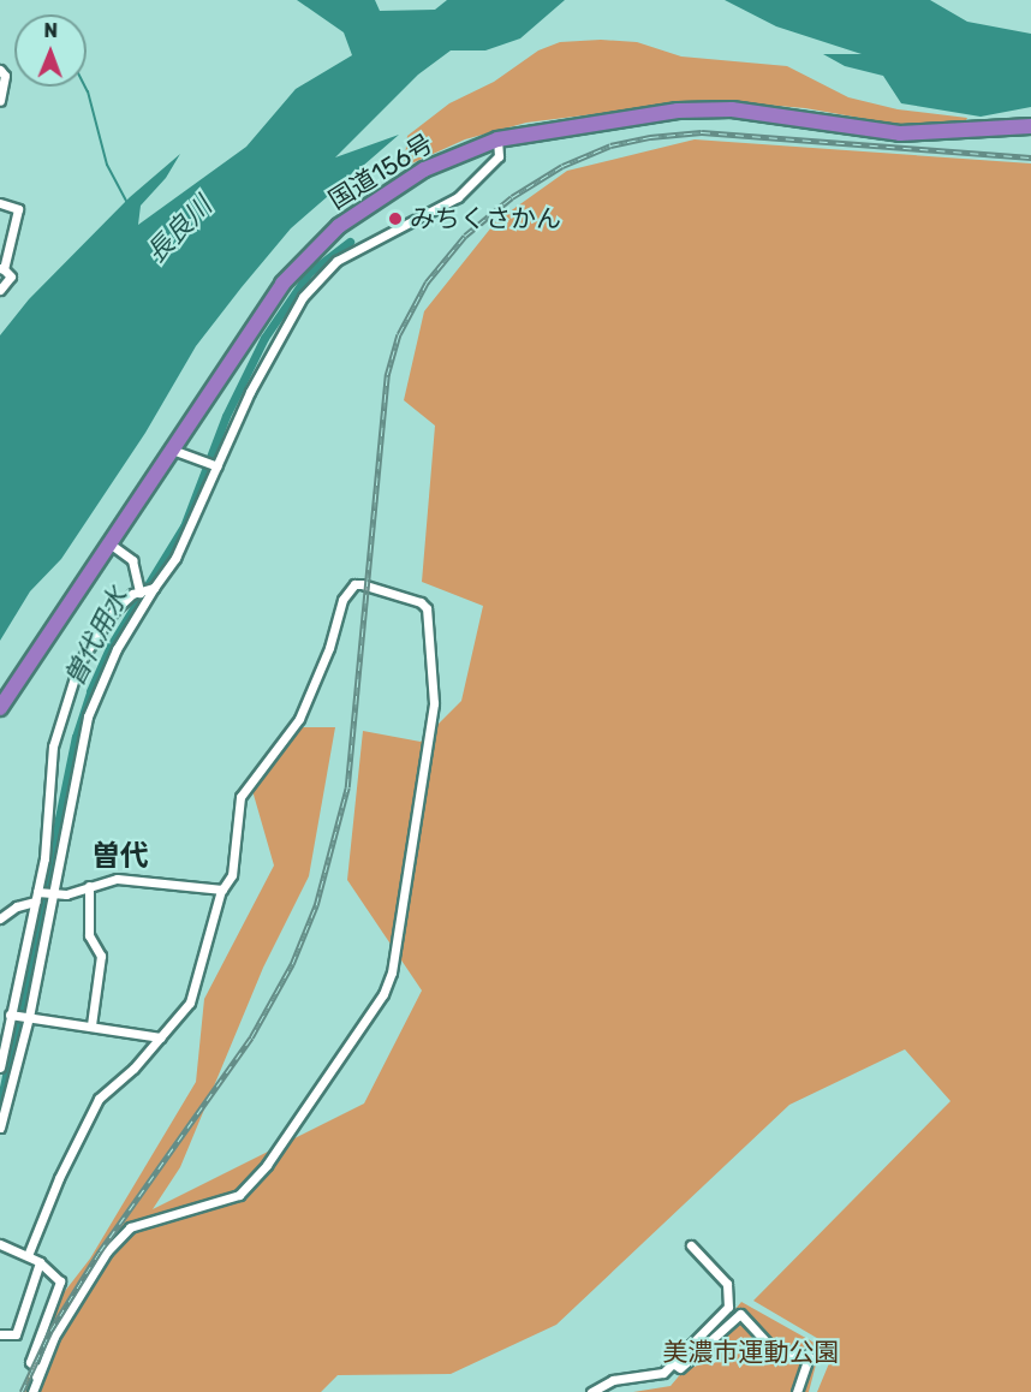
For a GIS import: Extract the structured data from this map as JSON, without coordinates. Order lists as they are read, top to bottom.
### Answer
{
  "streets": {
    "highway": ["国道156号"]
  },
  "districts": ["曽代"],
  "water": ["長良川", "曽代用水"],
  "parks": ["美濃市運動公園"],
  "places": ["みちくさかん"],
  "north": "top"
}
